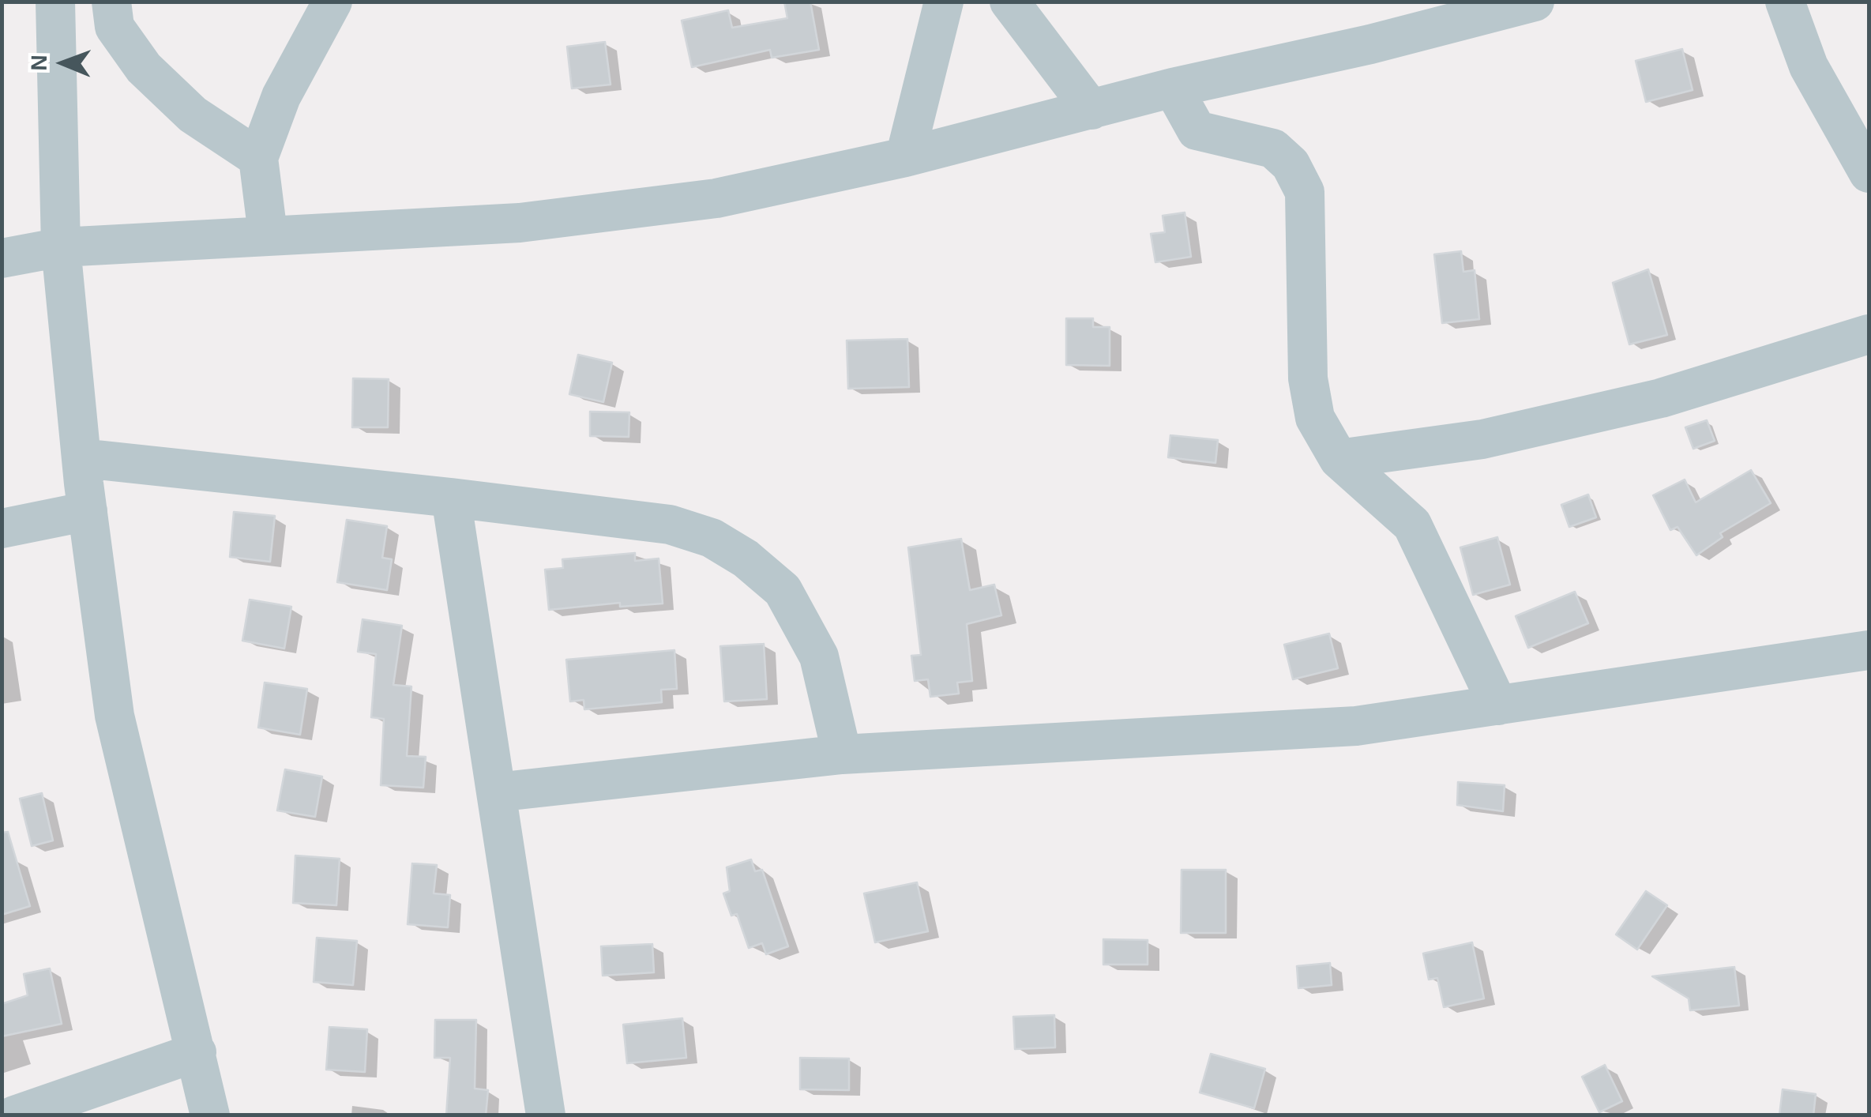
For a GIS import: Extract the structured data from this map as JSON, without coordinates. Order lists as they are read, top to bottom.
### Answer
{
  "north": "left"
}
